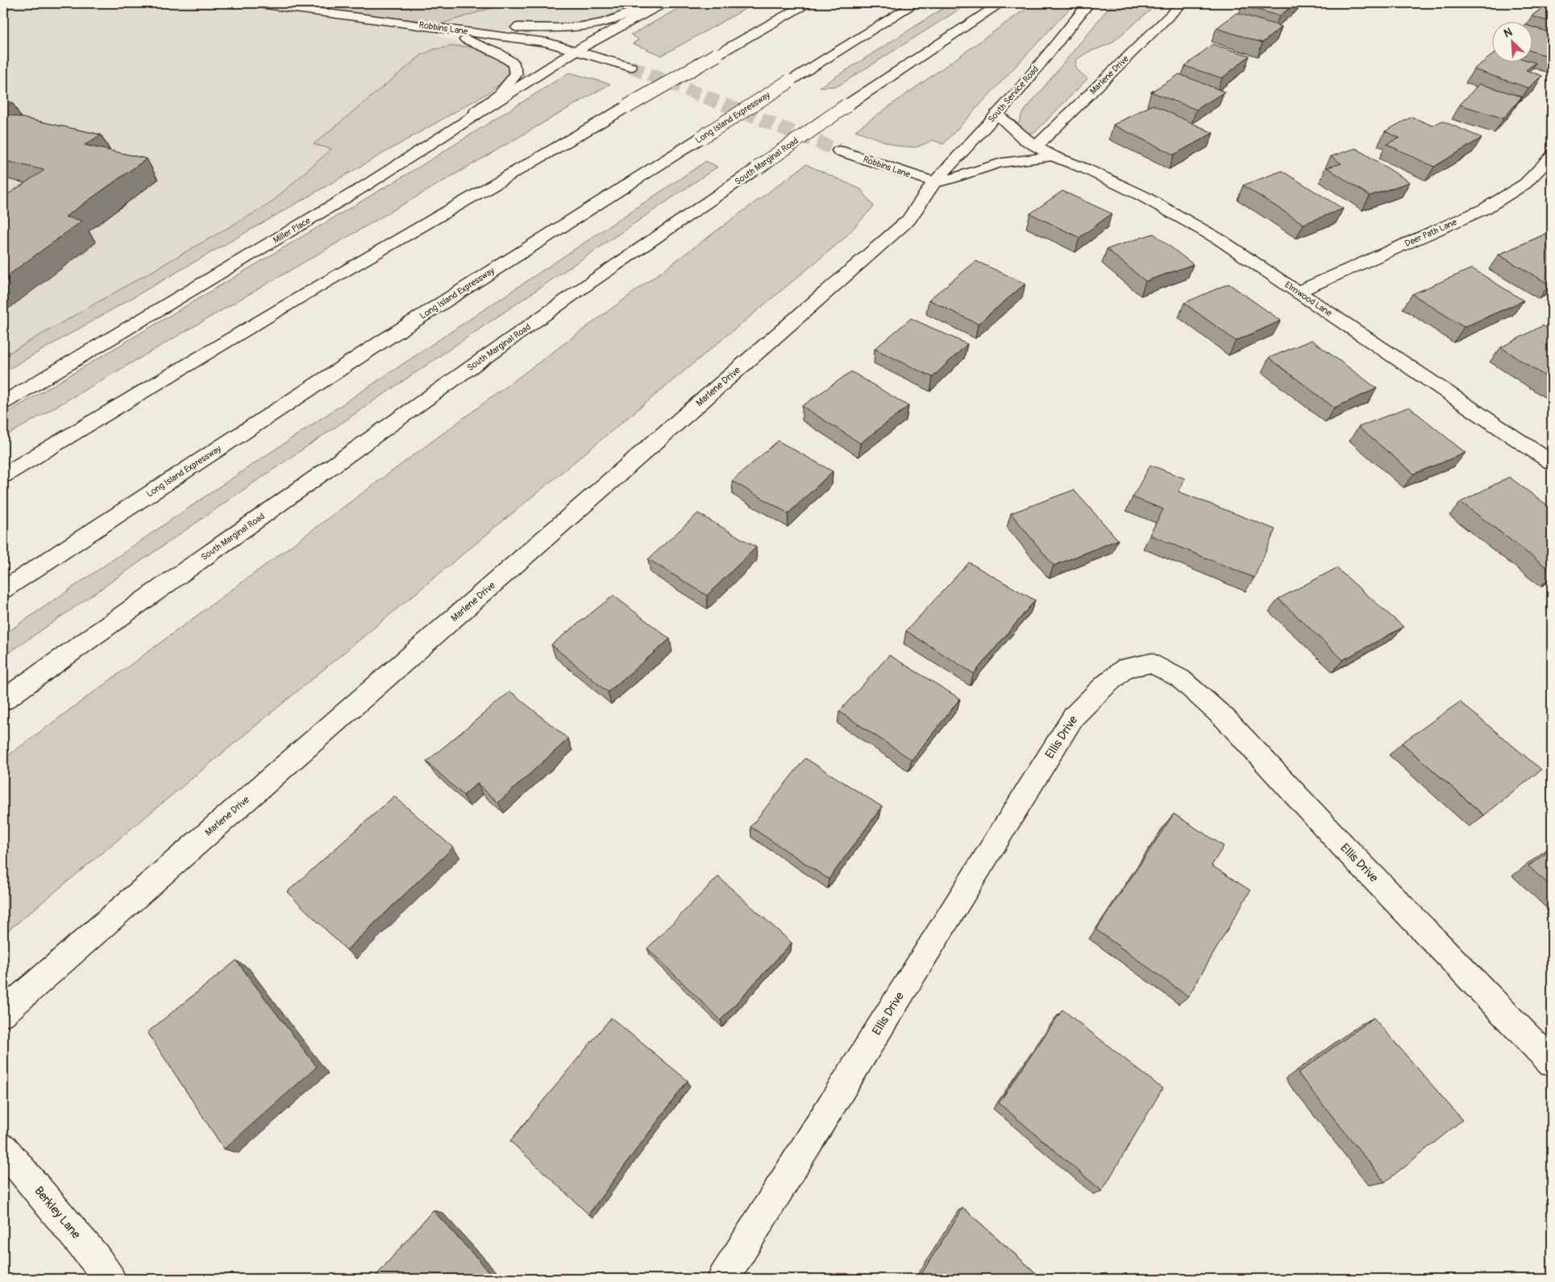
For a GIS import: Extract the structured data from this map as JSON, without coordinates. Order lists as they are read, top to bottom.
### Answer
{
  "streets": {
    "main road": [
      "Robbins Lane",
      "Marlene Drive",
      "South Service Road",
      "Long Island Expressway",
      "South Marginal Road",
      "Miller Place",
      "Deer Path Lane",
      "Elmwood Lane",
      "Ellis Drive",
      "Berkley Lane"
    ]
  },
  "crossings": [
    ["Robbins Lane", "Marlene Drive"],
    ["Robbins Lane", "South Service Road"],
    ["Robbins Lane", "Miller Place"],
    ["Marlene Drive", "South Service Road"],
    ["Deer Path Lane", "Elmwood Lane"]
  ],
  "north": "top left"
}
